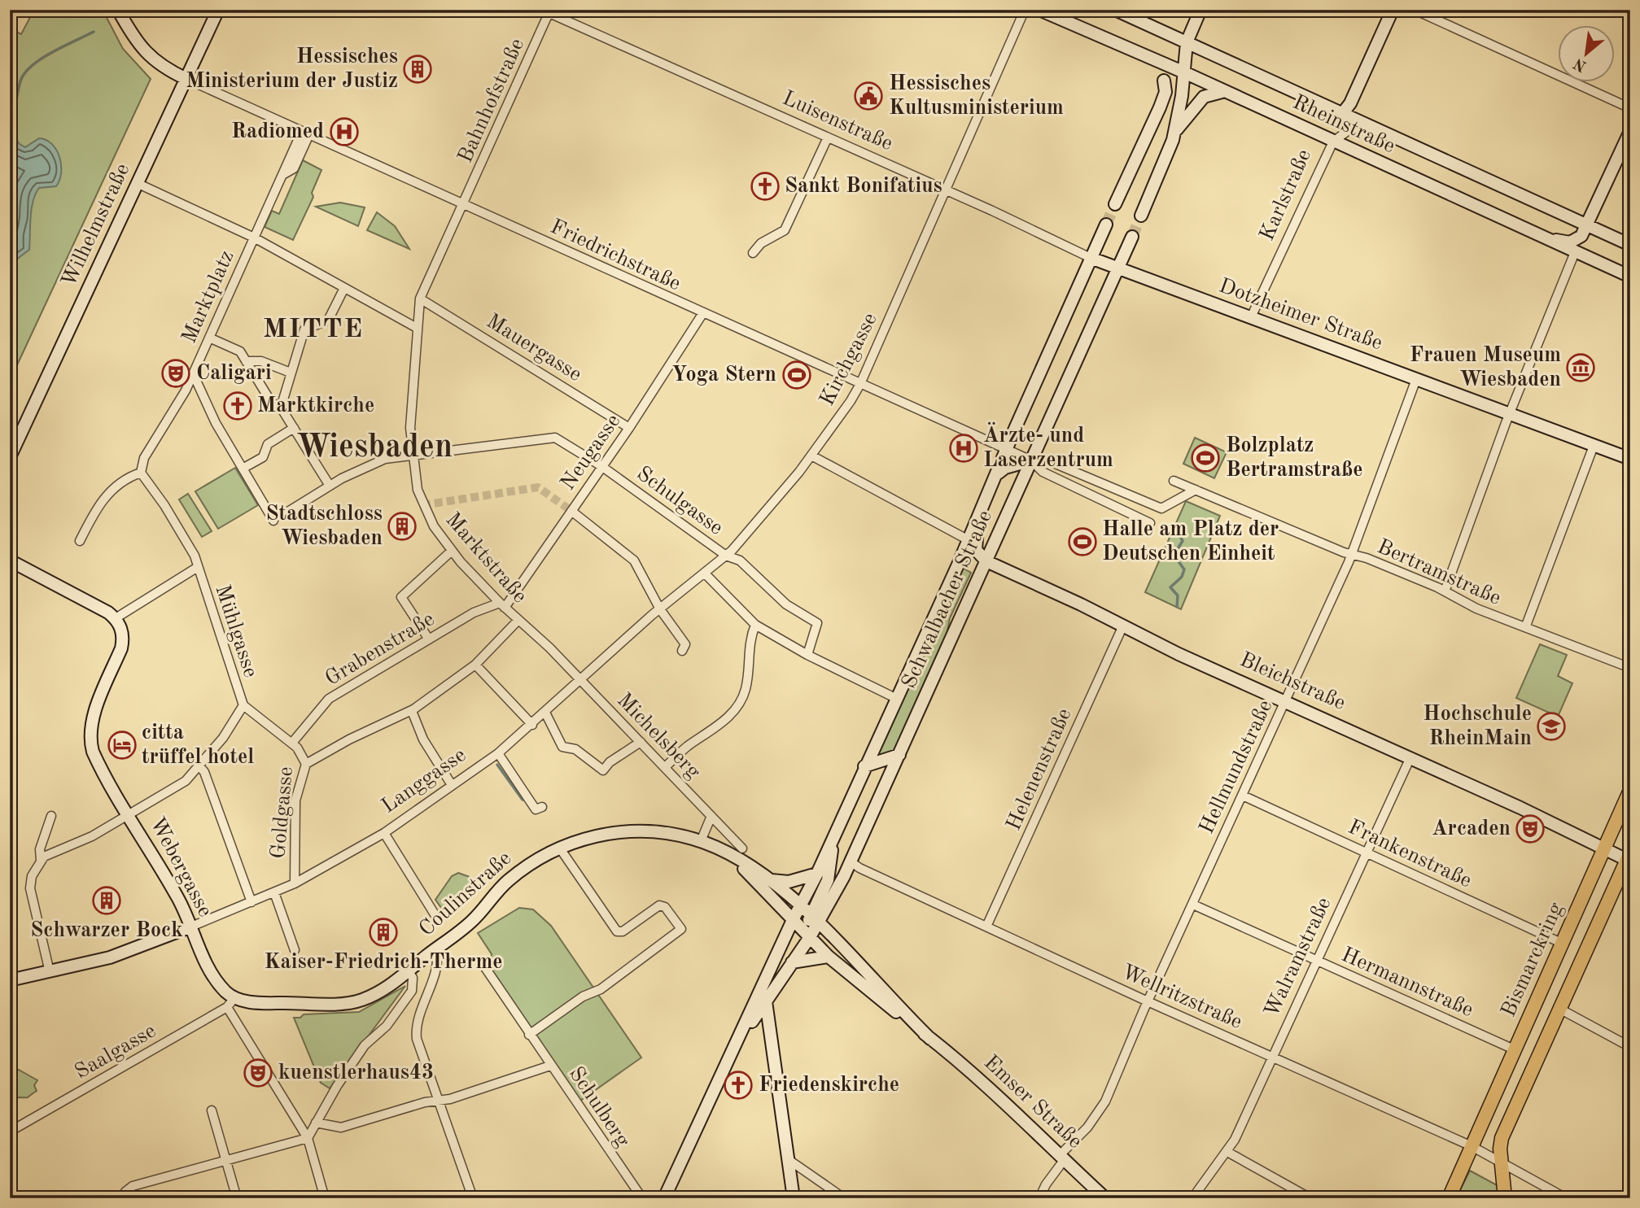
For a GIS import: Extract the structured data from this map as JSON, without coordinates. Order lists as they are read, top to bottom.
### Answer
{
  "streets": {
    "main road": [
      "Luisenstraße",
      "Rheinstraße",
      "Wilhelmstraße",
      "Dotzheimer Straße",
      "Schwalbacher Straße",
      "Bleichstraße",
      "Langgasse",
      "Webergasse",
      "Coulinstraße",
      "Bismarckring",
      "Emser Straße"
    ],
    "street": [
      "Bahnhofstraße",
      "Karlstraße",
      "Friedrichstraße",
      "Marktplatz",
      "Mauergasse",
      "Kirchgasse",
      "Neugasse",
      "Schulgasse",
      "Marktstraße",
      "Bertramstraße",
      "Mühlgasse",
      "Grabenstraße",
      "Michelsberg",
      "Hellmundstraße",
      "Helenenstraße",
      "Goldgasse",
      "Frankenstraße",
      "Walramstraße",
      "Hermannstraße",
      "Wellritzstraße",
      "Saalgasse",
      "Schulberg"
    ]
  },
  "crossings": [
    ["Bahnhofstraße", "Luisenstraße"],
    ["Bahnhofstraße", "Friedrichstraße"],
    ["Bahnhofstraße", "Marktstraße"],
    ["Luisenstraße", "Dotzheimer Straße"],
    ["Luisenstraße", "Kirchgasse"],
    ["Luisenstraße", "Schwalbacher Straße"],
    ["Rheinstraße", "Karlstraße"],
    ["Karlstraße", "Dotzheimer Straße"],
    ["Wilhelmstraße", "Friedrichstraße"],
    ["Friedrichstraße", "Kirchgasse"],
    ["Friedrichstraße", "Neugasse"],
    ["Friedrichstraße", "Marktstraße"],
    ["Friedrichstraße", "Schwalbacher Straße"],
    ["Marktplatz", "Marktstraße"],
    ["Marktplatz", "Mühlgasse"],
    ["Dotzheimer Straße", "Schwalbacher Straße"],
    ["Dotzheimer Straße", "Hellmundstraße"],
    ["Mauergasse", "Neugasse"],
    ["Mauergasse", "Marktstraße"],
    ["Kirchgasse", "Schulgasse"],
    ["Kirchgasse", "Marktstraße"],
    ["Kirchgasse", "Michelsberg"],
    ["Kirchgasse", "Langgasse"],
    ["Neugasse", "Schulgasse"],
    ["Neugasse", "Marktstraße"],
    ["Neugasse", "Grabenstraße"],
    ["Schulgasse", "Marktstraße"],
    ["Marktstraße", "Grabenstraße"],
    ["Marktstraße", "Michelsberg"],
    ["Marktstraße", "Langgasse"],
    ["Bertramstraße", "Hellmundstraße"],
    ["Schwalbacher Straße", "Bleichstraße"],
    ["Schwalbacher Straße", "Coulinstraße"],
    ["Schwalbacher Straße", "Wellritzstraße"],
    ["Schwalbacher Straße", "Emser Straße"],
    ["Mühlgasse", "Goldgasse"],
    ["Grabenstraße", "Goldgasse"],
    ["Bleichstraße", "Hellmundstraße"],
    ["Bleichstraße", "Helenenstraße"],
    ["Bleichstraße", "Walramstraße"],
    ["Bleichstraße", "Bismarckring"],
    ["Michelsberg", "Langgasse"],
    ["Hellmundstraße", "Frankenstraße"],
    ["Hellmundstraße", "Hermannstraße"],
    ["Hellmundstraße", "Wellritzstraße"],
    ["Hellmundstraße", "Emser Straße"],
    ["Helenenstraße", "Wellritzstraße"],
    ["Langgasse", "Goldgasse"],
    ["Langgasse", "Webergasse"],
    ["Frankenstraße", "Walramstraße"],
    ["Frankenstraße", "Bismarckring"],
    ["Webergasse", "Coulinstraße"],
    ["Webergasse", "Saalgasse"],
    ["Coulinstraße", "Saalgasse"],
    ["Coulinstraße", "Emser Straße"],
    ["Walramstraße", "Hermannstraße"],
    ["Walramstraße", "Wellritzstraße"],
    ["Bismarckring", "Hermannstraße"],
    ["Bismarckring", "Wellritzstraße"]
  ],
  "districts": ["MITTE", "Wiesbaden"],
  "places": {
    "building": [
      "Hessisches Ministerium der Justiz",
      "Stadtschloss Wiesbaden",
      "Schwarzer Bock",
      "Kaiser-Friedrich-Therme"
    ],
    "public building": ["Hessisches Kultusministerium"],
    "hospital": ["Radiomed", "Ärzte- und Laserzentrum"],
    "church": ["Sankt Bonifatius", "Marktkirche", "Friedenskirche"],
    "museum": ["Frauen Museum Wiesbaden"],
    "theatre": ["Caligari", "Arcaden", "kuenstlerhaus43"],
    "sports": ["Yoga Stern", "Bolzplatz Bertramstraße", "Halle am Platz der Deutschen Einheit"],
    "school or university": ["Hochschule RheinMain"],
    "hotel": ["citta trüffel hotel"]
  },
  "north": "bottom left"
}
